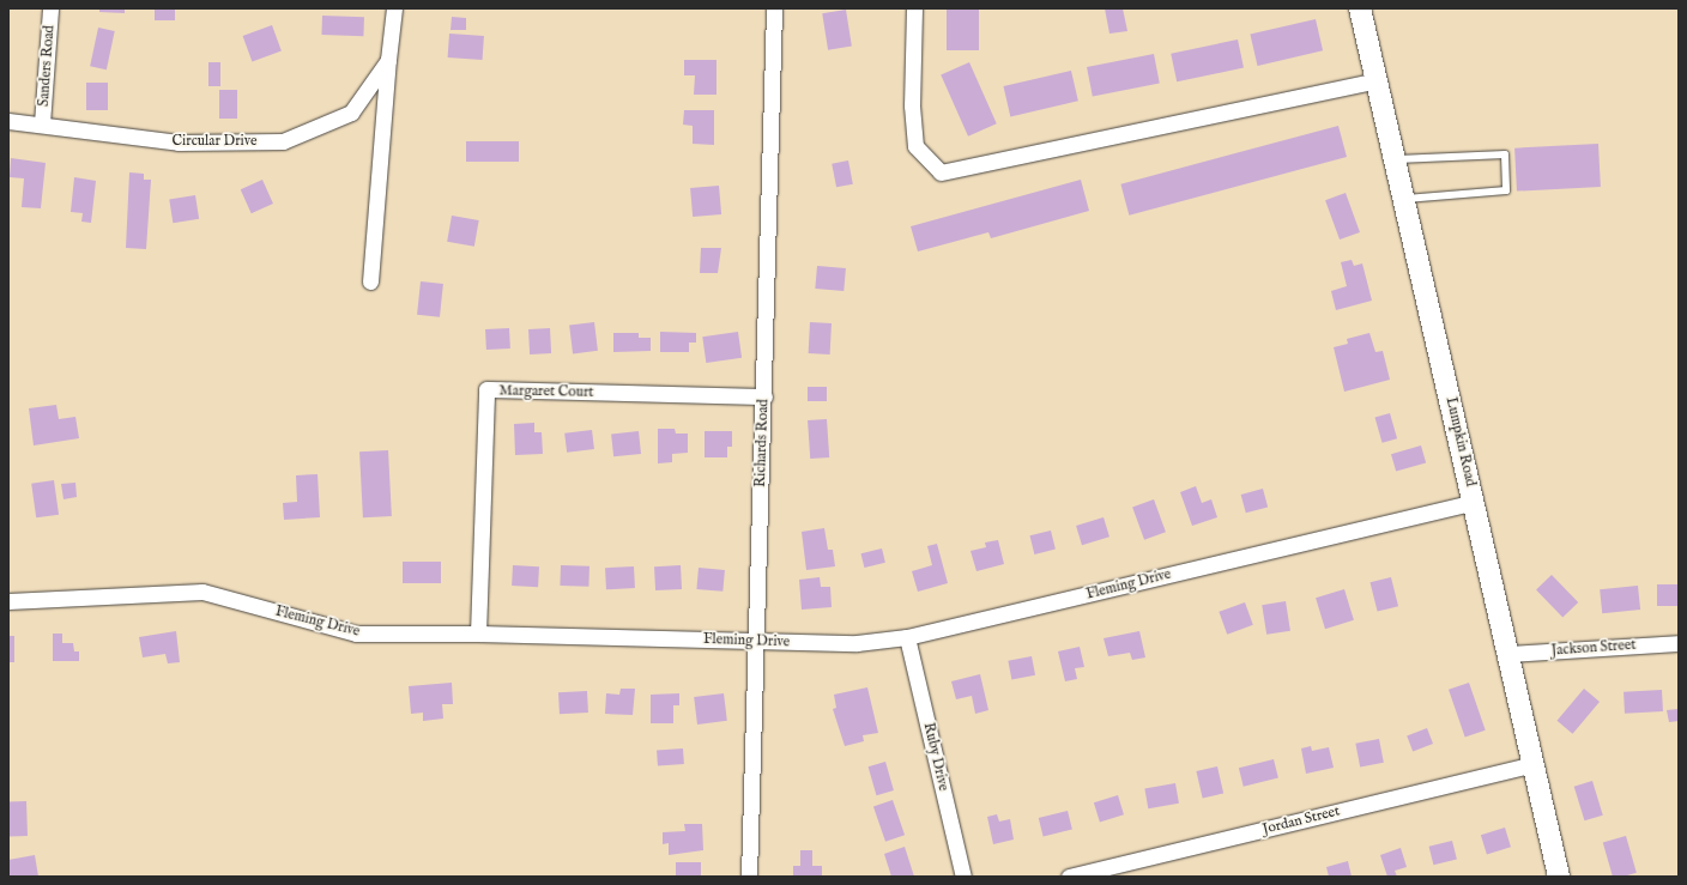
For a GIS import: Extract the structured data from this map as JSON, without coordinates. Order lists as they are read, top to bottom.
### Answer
{
  "streets": {
    "main road": ["Lumpkin Road"],
    "street": [
      "Sanders Road",
      "Circular Drive",
      "Margaret Court",
      "Richards Road",
      "Fleming Drive",
      "Jackson Street",
      "Ruby Drive",
      "Jordan Street"
    ]
  },
  "crossings": [
    ["Sanders Road", "Circular Drive"],
    ["Margaret Court", "Richards Road"],
    ["Margaret Court", "Fleming Drive"],
    ["Lumpkin Road", "Fleming Drive"],
    ["Lumpkin Road", "Jackson Street"],
    ["Lumpkin Road", "Jordan Street"],
    ["Richards Road", "Fleming Drive"],
    ["Fleming Drive", "Ruby Drive"]
  ]
}
